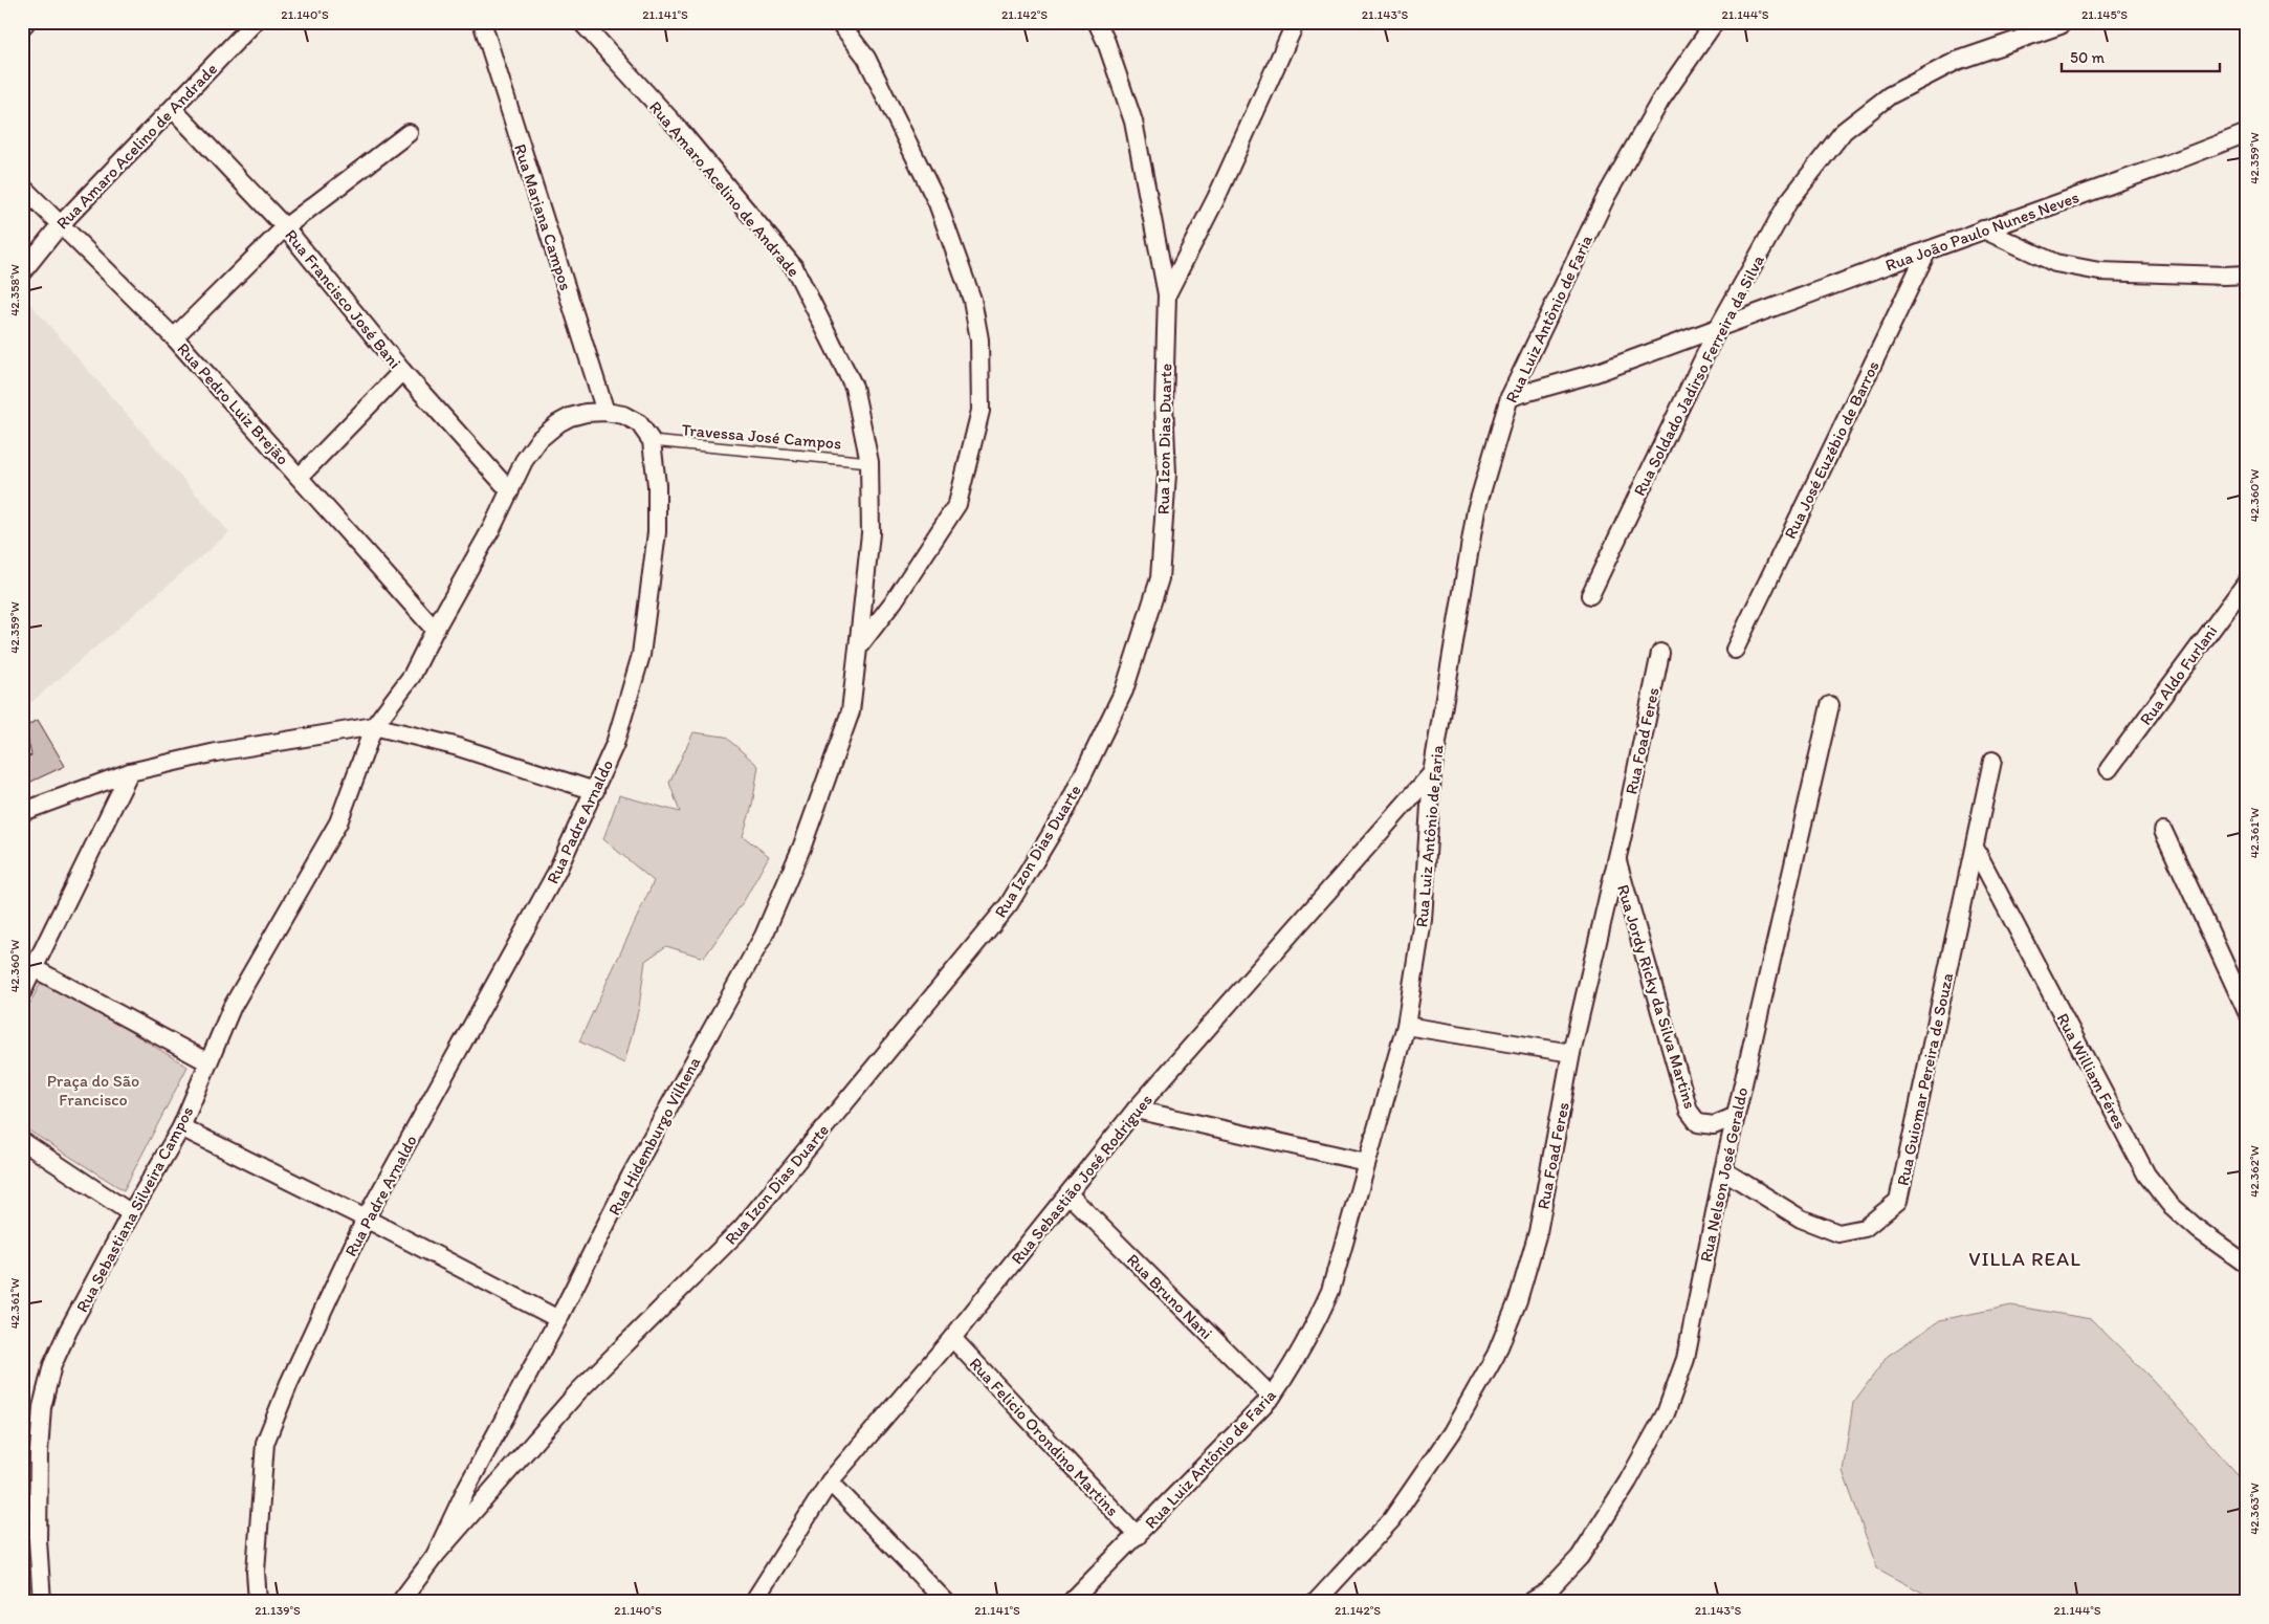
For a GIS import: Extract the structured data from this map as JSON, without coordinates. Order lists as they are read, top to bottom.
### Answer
{
  "streets": {
    "street": [
      "Rua Amaro Acelino de Andrade",
      "Rua Mariana Campos",
      "Rua João Paulo Nunes Neves",
      "Rua Francisco José Bani",
      "Rua Luiz Antônio de Faria",
      "Rua Soldado Jadirso Ferreira da Silva",
      "Rua Pedro Luiz Brejão",
      "Rua Izon Dias Duarte",
      "Rua José Euzébio de Barros",
      "Rua Aldo Furlani",
      "Rua Foad Feres",
      "Rua Padre Arnaldo",
      "Rua Jordy Ricky da Silva Martins",
      "Rua William Féres",
      "Rua Guiomar Pereira de Souza",
      "Rua Hidemburgo Vilhena",
      "Rua Nelson José Geraldo",
      "Rua Sebastião José Rodrigues",
      "Rua Sebastiana Silveira Campos",
      "Rua Bruno Nani",
      "Rua Felicio Orondino Martins"
    ],
    "lane": ["Travessa José Campos"]
  },
  "crossings": [
    ["Rua Amaro Acelino de Andrade", "Rua Francisco José Bani"],
    ["Rua Amaro Acelino de Andrade", "Rua Pedro Luiz Brejão"],
    ["Rua Amaro Acelino de Andrade", "Travessa José Campos"],
    ["Rua Amaro Acelino de Andrade", "Rua Hidemburgo Vilhena"],
    ["Rua João Paulo Nunes Neves", "Rua Luiz Antônio de Faria"],
    ["Rua João Paulo Nunes Neves", "Rua Soldado Jadirso Ferreira da Silva"],
    ["Rua João Paulo Nunes Neves", "Rua José Euzébio de Barros"],
    ["Rua Luiz Antônio de Faria", "Rua Sebastião José Rodrigues"],
    ["Rua Luiz Antônio de Faria", "Rua Bruno Nani"],
    ["Rua Luiz Antônio de Faria", "Rua Felicio Orondino Martins"],
    ["Travessa José Campos", "Rua Padre Arnaldo"],
    ["Rua Izon Dias Duarte", "Rua Hidemburgo Vilhena"],
    ["Rua Foad Feres", "Rua Jordy Ricky da Silva Martins"],
    ["Rua Jordy Ricky da Silva Martins", "Rua Nelson José Geraldo"],
    ["Rua William Féres", "Rua Guiomar Pereira de Souza"],
    ["Rua Guiomar Pereira de Souza", "Rua Nelson José Geraldo"],
    ["Rua Sebastião José Rodrigues", "Rua Bruno Nani"],
    ["Rua Sebastião José Rodrigues", "Rua Felicio Orondino Martins"]
  ],
  "districts": ["VILLA REAL"],
  "parks": ["Praça do São Francisco"],
  "scale_bar": "50 m",
  "coordinates": [
    "21.140°S",
    "21.141°S",
    "21.142°S",
    "21.143°S",
    "21.144°S",
    "21.145°S",
    "42.359°W",
    "42.358°W",
    "42.360°W",
    "42.361°W",
    "42.362°W",
    "42.363°W",
    "21.139°S"
  ]
}
